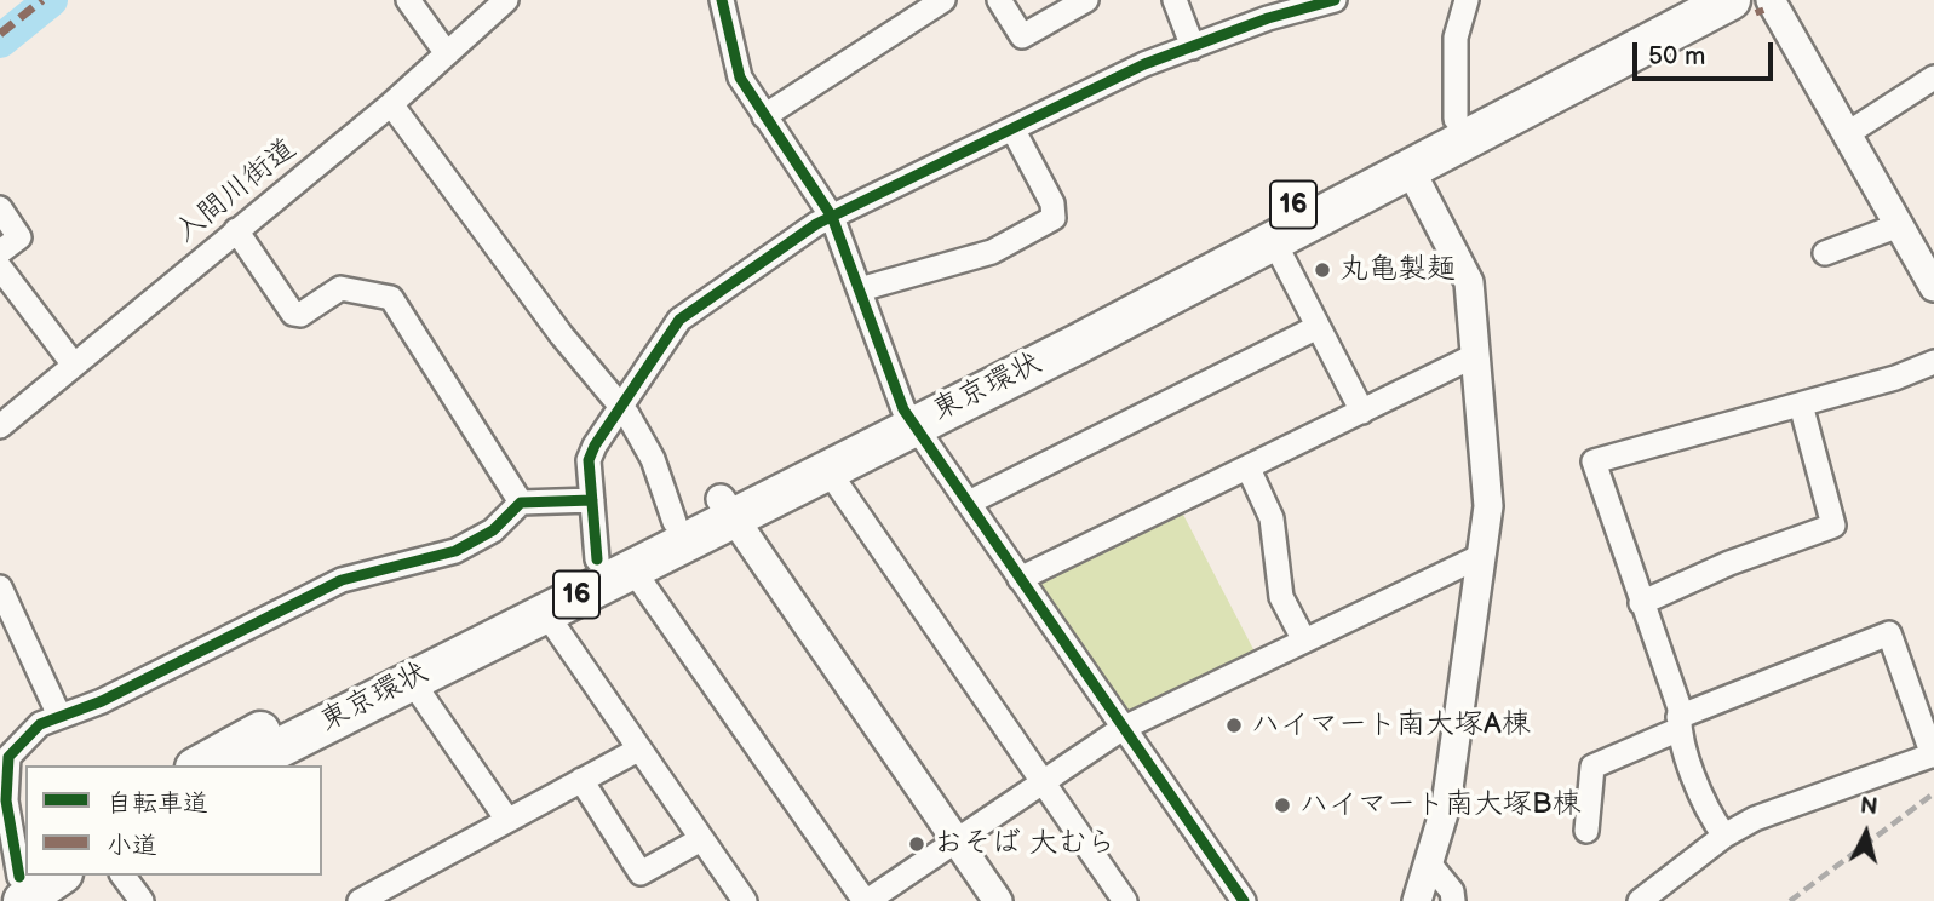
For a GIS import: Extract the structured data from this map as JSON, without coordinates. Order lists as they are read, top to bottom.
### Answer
{
  "streets": {
    "highway": ["16", "東京環状"],
    "street": ["入間川街道"]
  },
  "places": [
    "丸亀製麺",
    "ハイマート南大塚A棟",
    "ハイマート南大塚B棟",
    "おそば 大むら"
  ],
  "legend": ["自転車道", "小道"],
  "scale_bar": "50 m",
  "north": "top"
}
